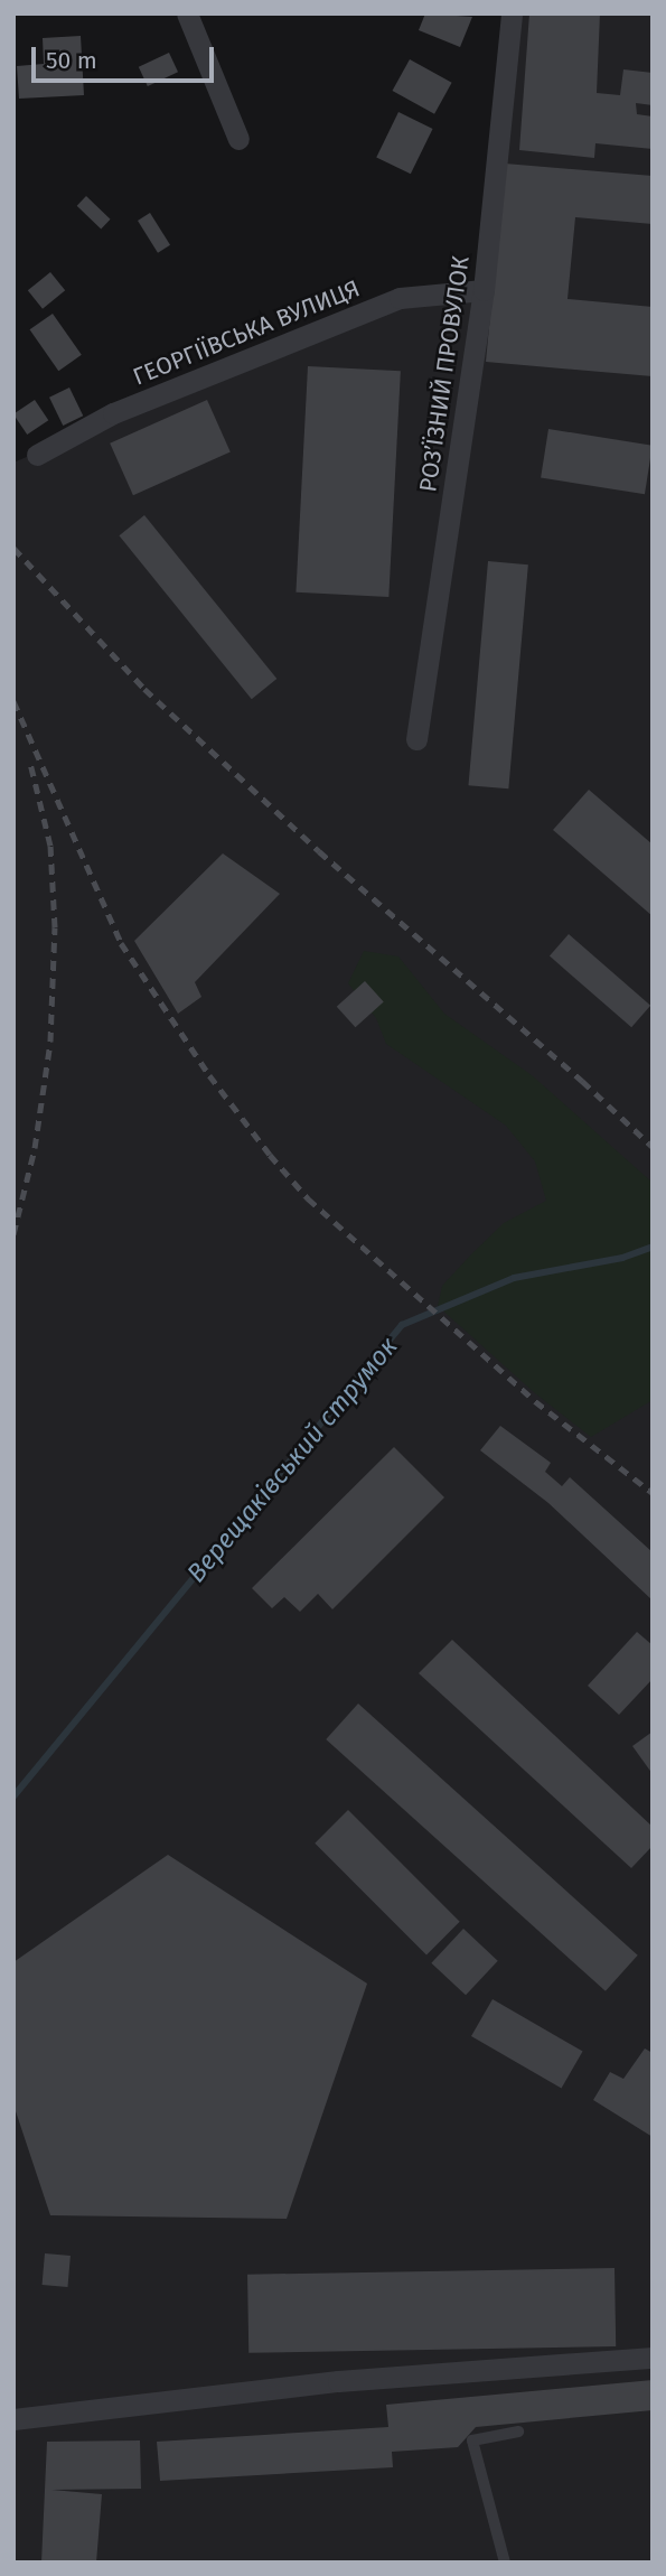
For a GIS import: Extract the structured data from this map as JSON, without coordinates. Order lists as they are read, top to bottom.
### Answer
{
  "streets": {
    "street": ["ГЕОРГІЇВСЬКА ВУЛИЦЯ", "РОЗ’ЇЗНИЙ ПРОВУЛОК"]
  },
  "crossings": [
    ["ГЕОРГІЇВСЬКА ВУЛИЦЯ", "РОЗ’ЇЗНИЙ ПРОВУЛОК"]
  ],
  "water": ["Верещаківський струмок"],
  "scale_bar": "50 m"
}
